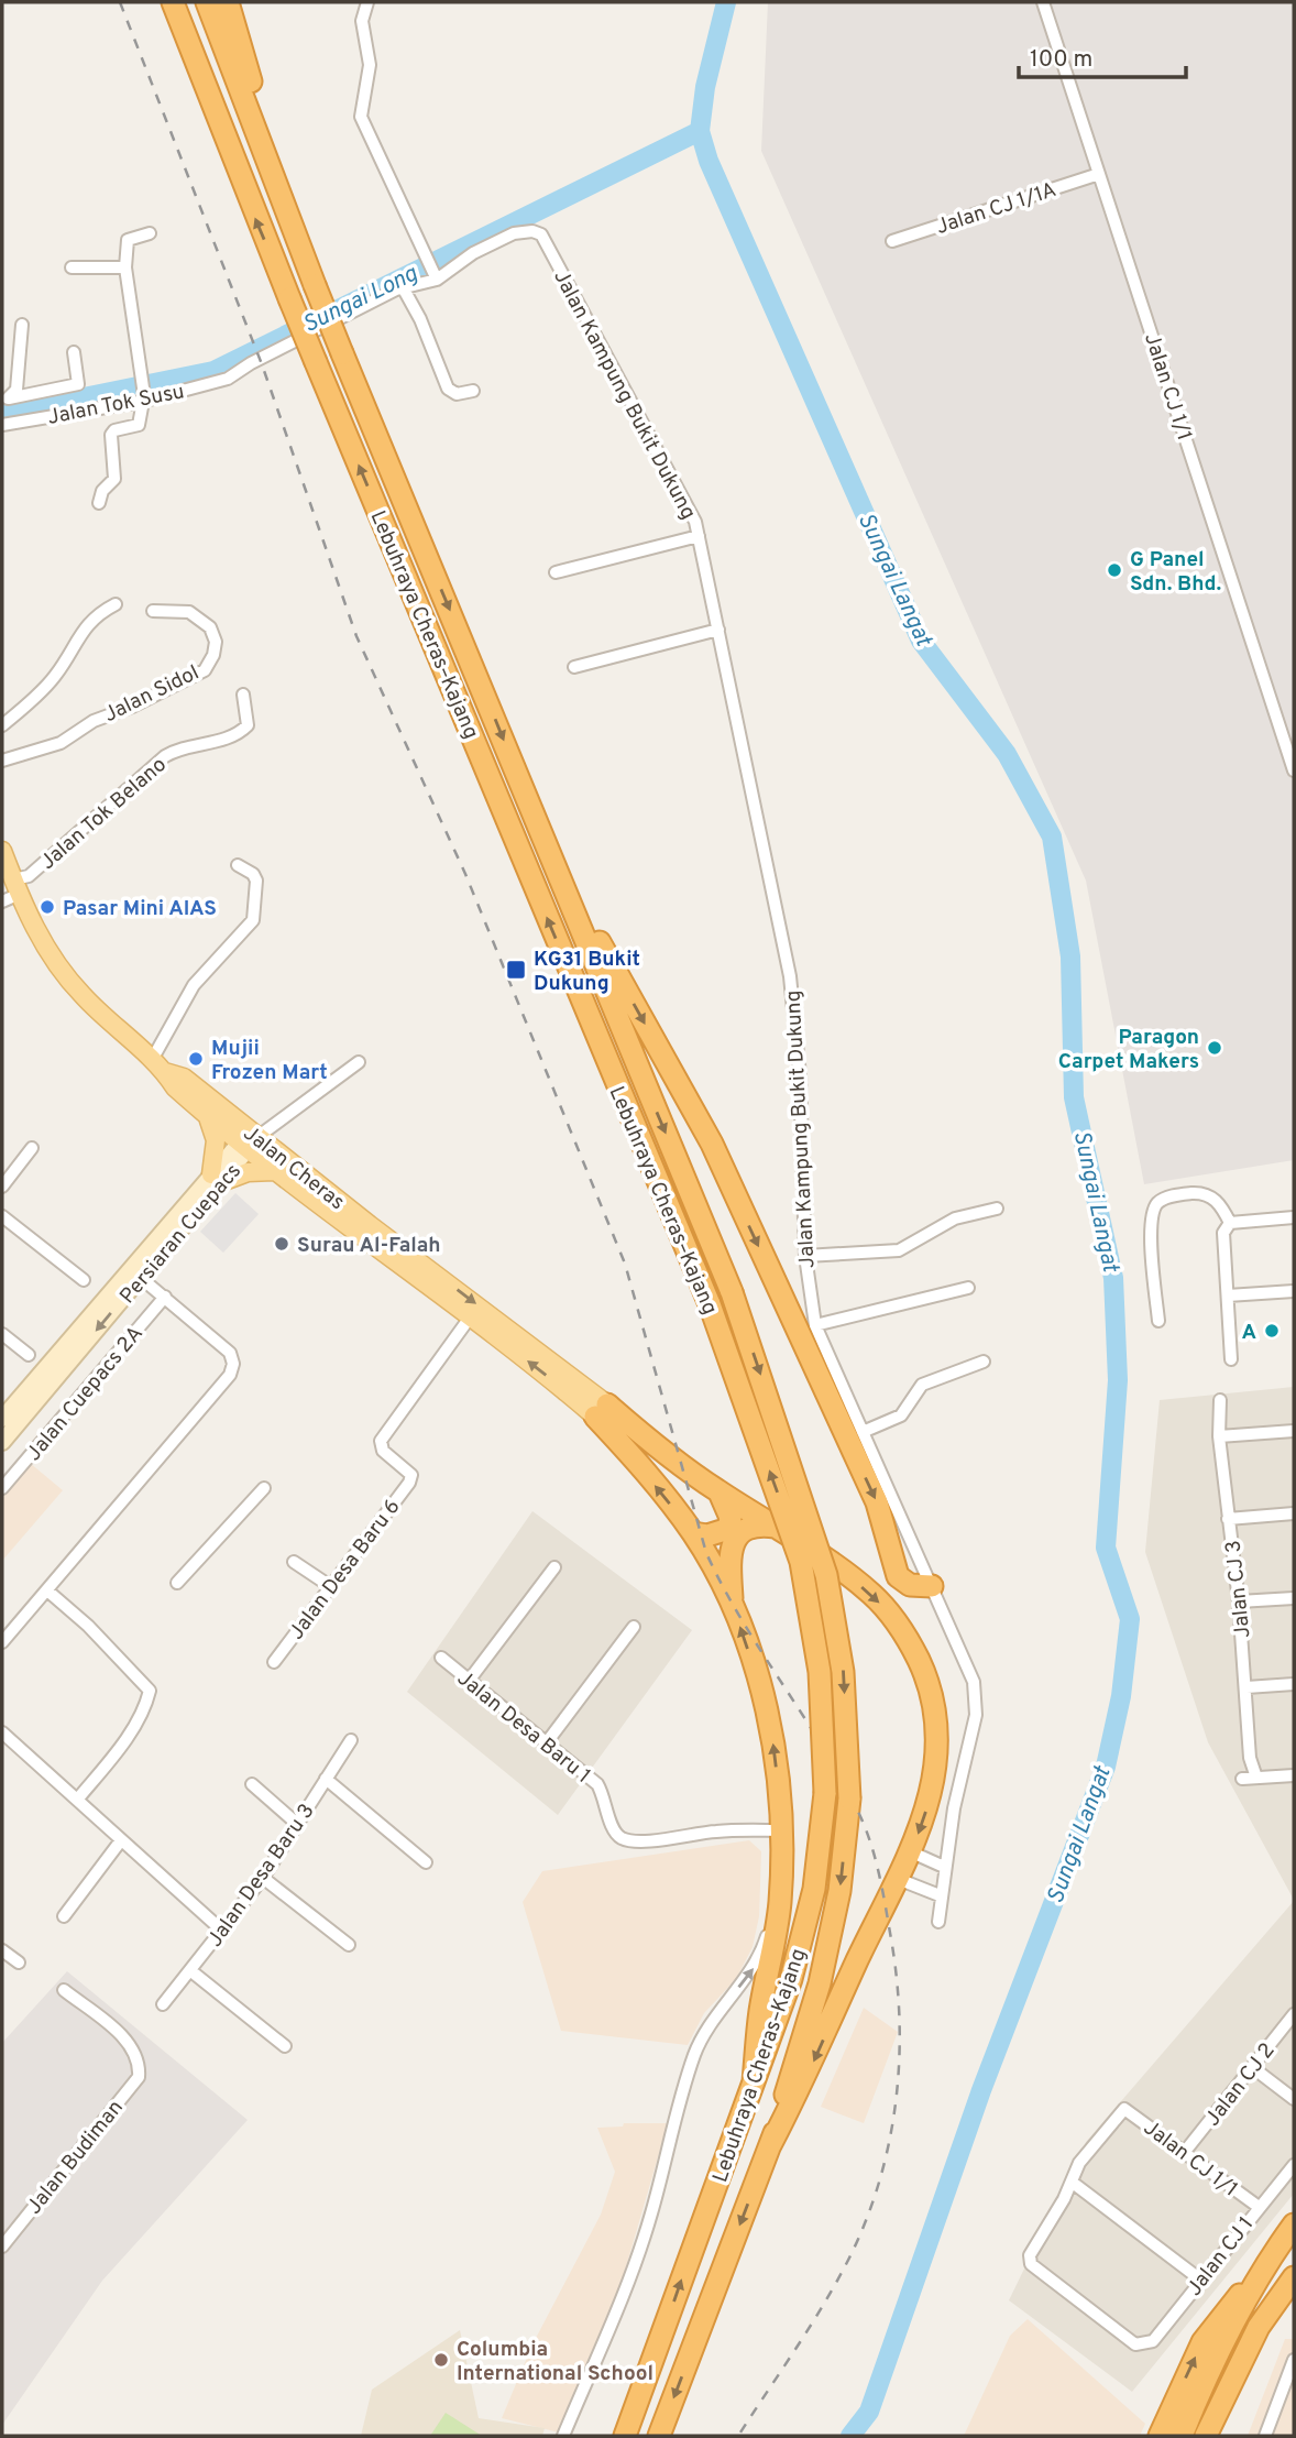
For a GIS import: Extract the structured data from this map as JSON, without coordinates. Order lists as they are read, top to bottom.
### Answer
{
  "streets": {
    "highway": ["Lebuhraya Cheras–Kajang"],
    "main road": ["Jalan Cheras"],
    "street": [
      "Jalan CJ 1/1A",
      "Jalan CJ 1/1",
      "Jalan Kampung Bukit Dukung",
      "Jalan Tok Susu",
      "Jalan Sidol",
      "Jalan Tok Belano",
      "Persiaran Cuepacs",
      "Jalan Cuepacs 2A",
      "Jalan Desa Baru 6",
      "Jalan CJ 3",
      "Jalan Desa Baru 1",
      "Jalan Desa Baru 3",
      "Jalan CJ 2",
      "Jalan Budiman",
      "Jalan CJ 1"
    ]
  },
  "crossings": [
    ["Jalan CJ 1/1A", "Jalan CJ 1/1"],
    ["Jalan CJ 1/1", "Jalan CJ 2"],
    ["Jalan CJ 1/1", "Jalan CJ 1"],
    ["Jalan Kampung Bukit Dukung", "Jalan Tok Susu"],
    ["Jalan Tok Belano", "Jalan Cheras"],
    ["Jalan Cheras", "Persiaran Cuepacs"],
    ["Jalan Cheras", "Jalan Desa Baru 6"]
  ],
  "water": ["Sungai Long", "Sungai Langat"],
  "places": {
    "other": [
      "G Panel Sdn. Bhd.",
      "Pasar Mini AIAS",
      "Paragon Carpet Makers",
      "Mujii Frozen Mart",
      "Surau Al-Falah",
      "A",
      "Columbia International School"
    ],
    "transit": ["KG31 Bukit Dukung"]
  },
  "scale_bar": "100 m"
}
